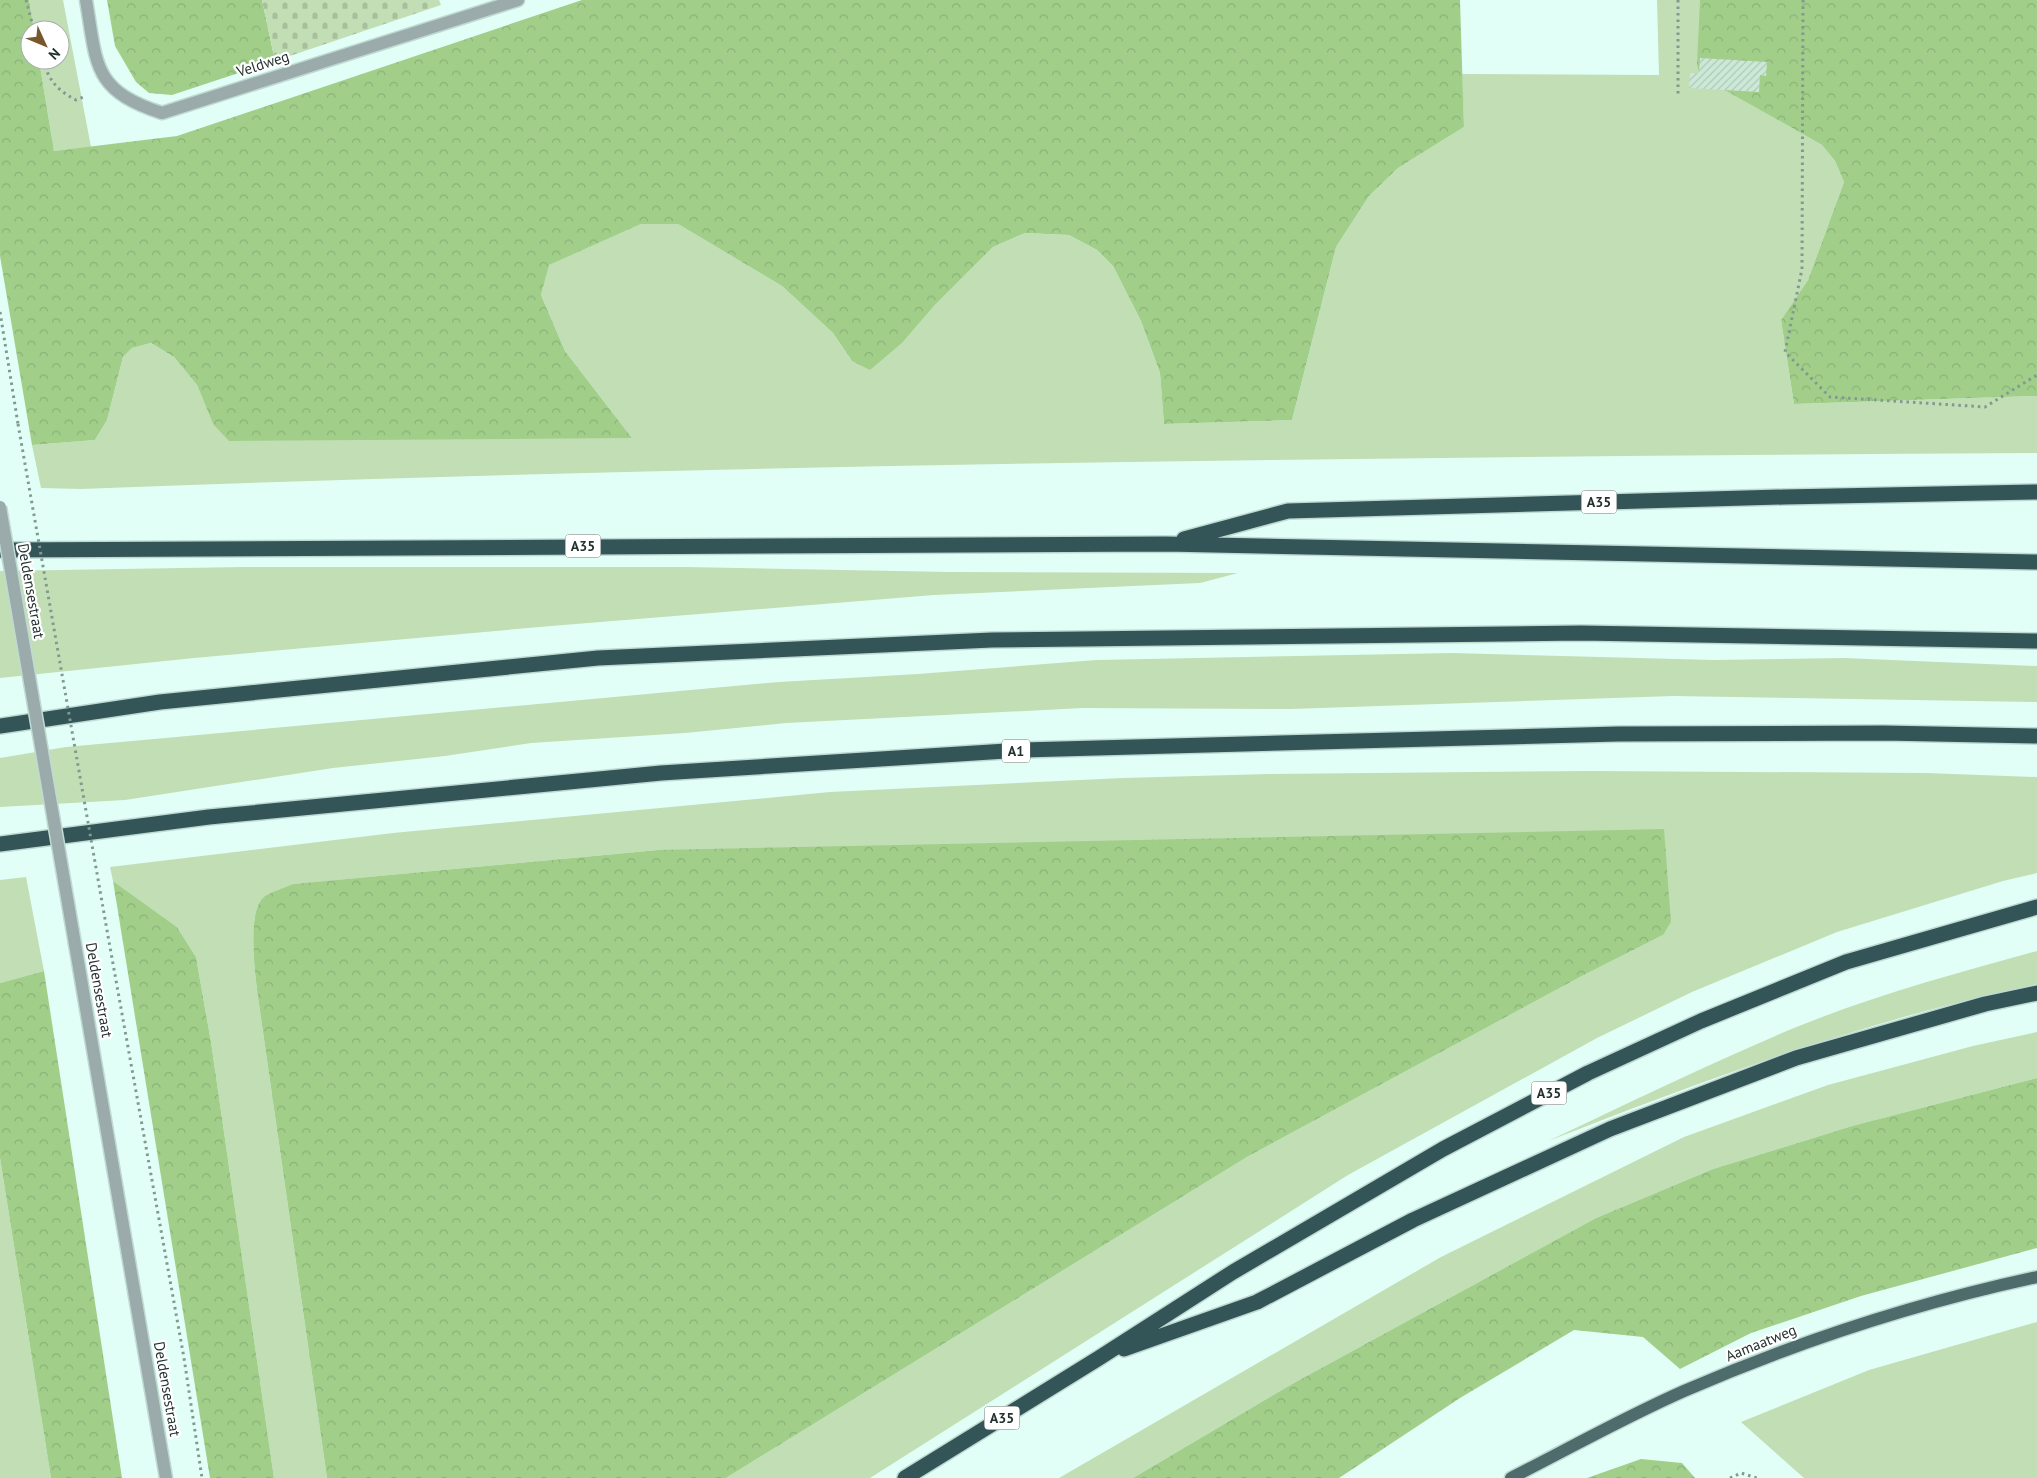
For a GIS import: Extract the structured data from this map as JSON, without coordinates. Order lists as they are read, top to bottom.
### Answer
{
  "streets": {
    "highway": ["A35", "A1"],
    "main road": ["Aamaatweg"],
    "street": ["Veldweg", "Deldensestraat"]
  },
  "north": "bottom right"
}
